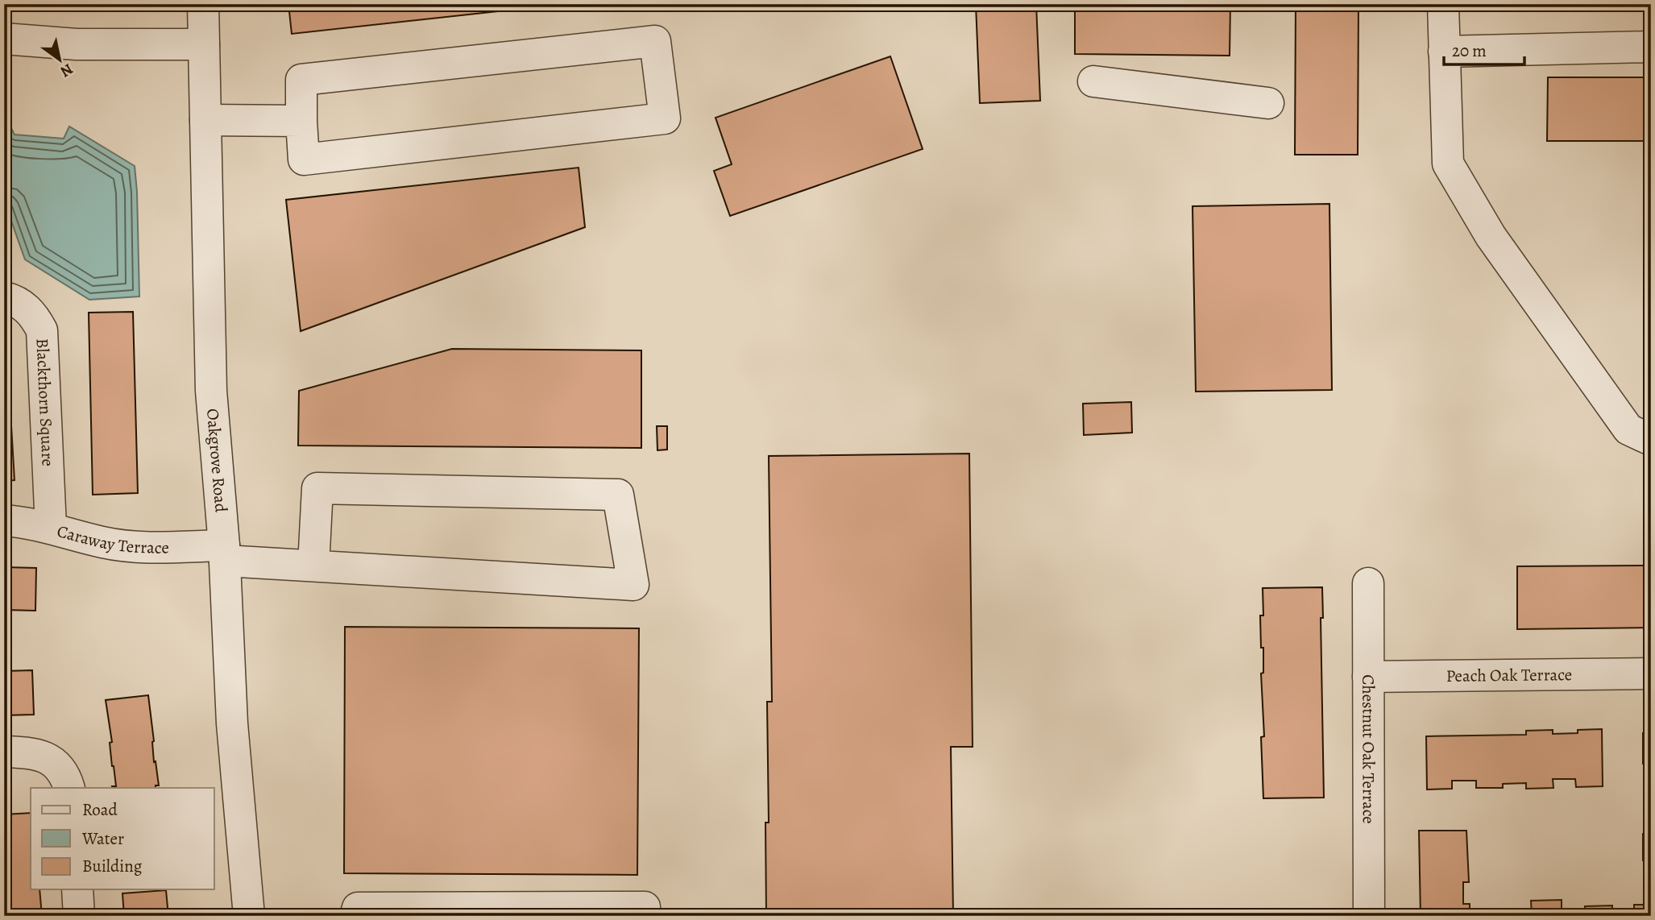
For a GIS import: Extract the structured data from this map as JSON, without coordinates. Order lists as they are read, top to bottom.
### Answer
{
  "streets": {
    "street": [
      "Blackthorn Square",
      "Oakgrove Road",
      "Caraway Terrace",
      "Peach Oak Terrace",
      "Chestnut Oak Terrace"
    ]
  },
  "crossings": [
    ["Blackthorn Square", "Caraway Terrace"],
    ["Oakgrove Road", "Caraway Terrace"],
    ["Peach Oak Terrace", "Chestnut Oak Terrace"]
  ],
  "legend": ["Road", "Water", "Building"],
  "scale_bar": "20 m",
  "north": "bottom right"
}
